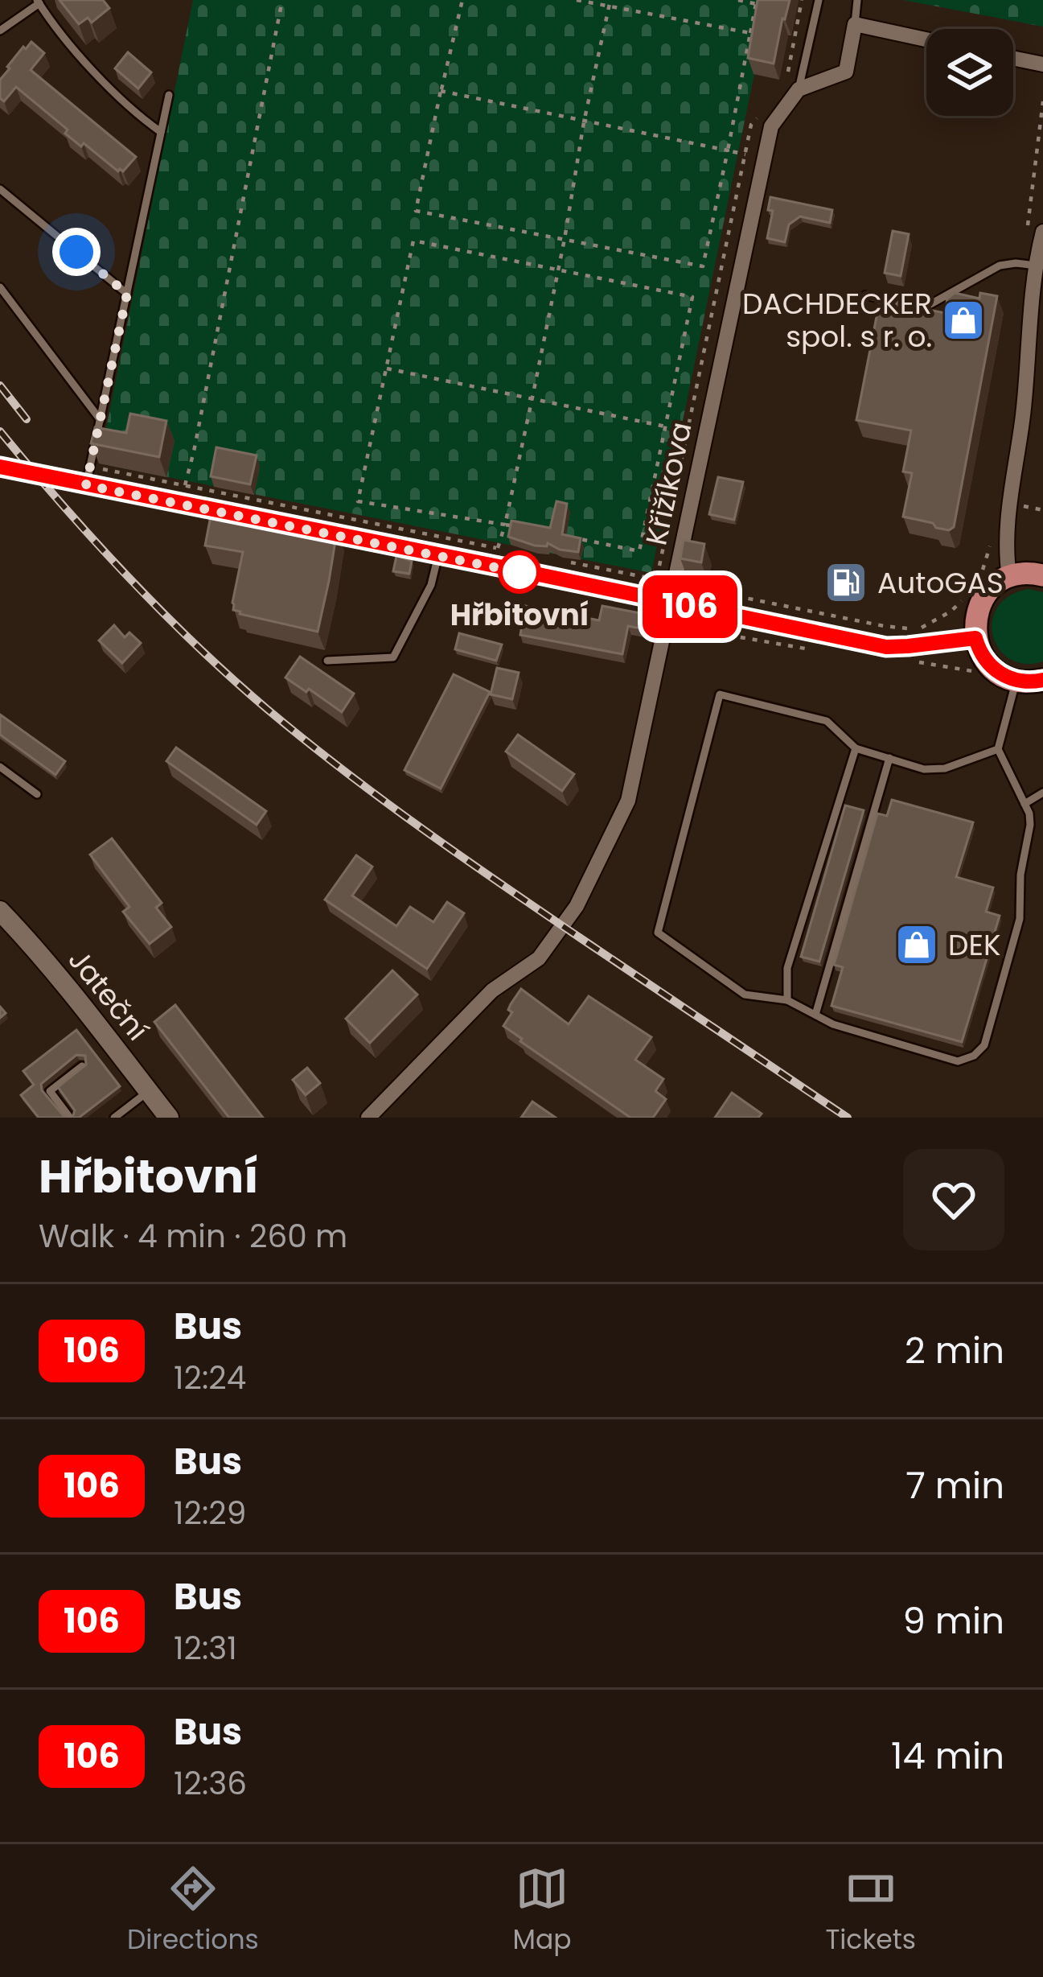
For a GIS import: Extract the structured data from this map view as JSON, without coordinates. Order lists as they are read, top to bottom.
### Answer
{
  "streets": {
    "main road": ["Jateční"],
    "street": ["Křižíkova"]
  },
  "places": {
    "shop": ["DACHDECKER spol. s r. o.", "DEK"],
    "other": ["Hřbitovní"],
    "fuel station": ["AutoGAS"]
  },
  "lines": ["bus line 106"],
  "page": {
    "on_map": "106",
    "heading": ["Hřbitovní", "Walk · 4 min · 260 m"],
    "list": [
      {
        "mark": "106",
        "name": "Bus",
        "note": "12:24",
        "value": "2 min"
      },
      {
        "mark": "106",
        "name": "Bus",
        "note": "12:29",
        "value": "7 min"
      },
      {
        "mark": "106",
        "name": "Bus",
        "note": "12:31",
        "value": "9 min"
      },
      {
        "mark": "106",
        "name": "Bus",
        "note": "12:36",
        "value": "14 min"
      }
    ],
    "tabs": ["Directions", "Map", "Tickets"]
  }
}
